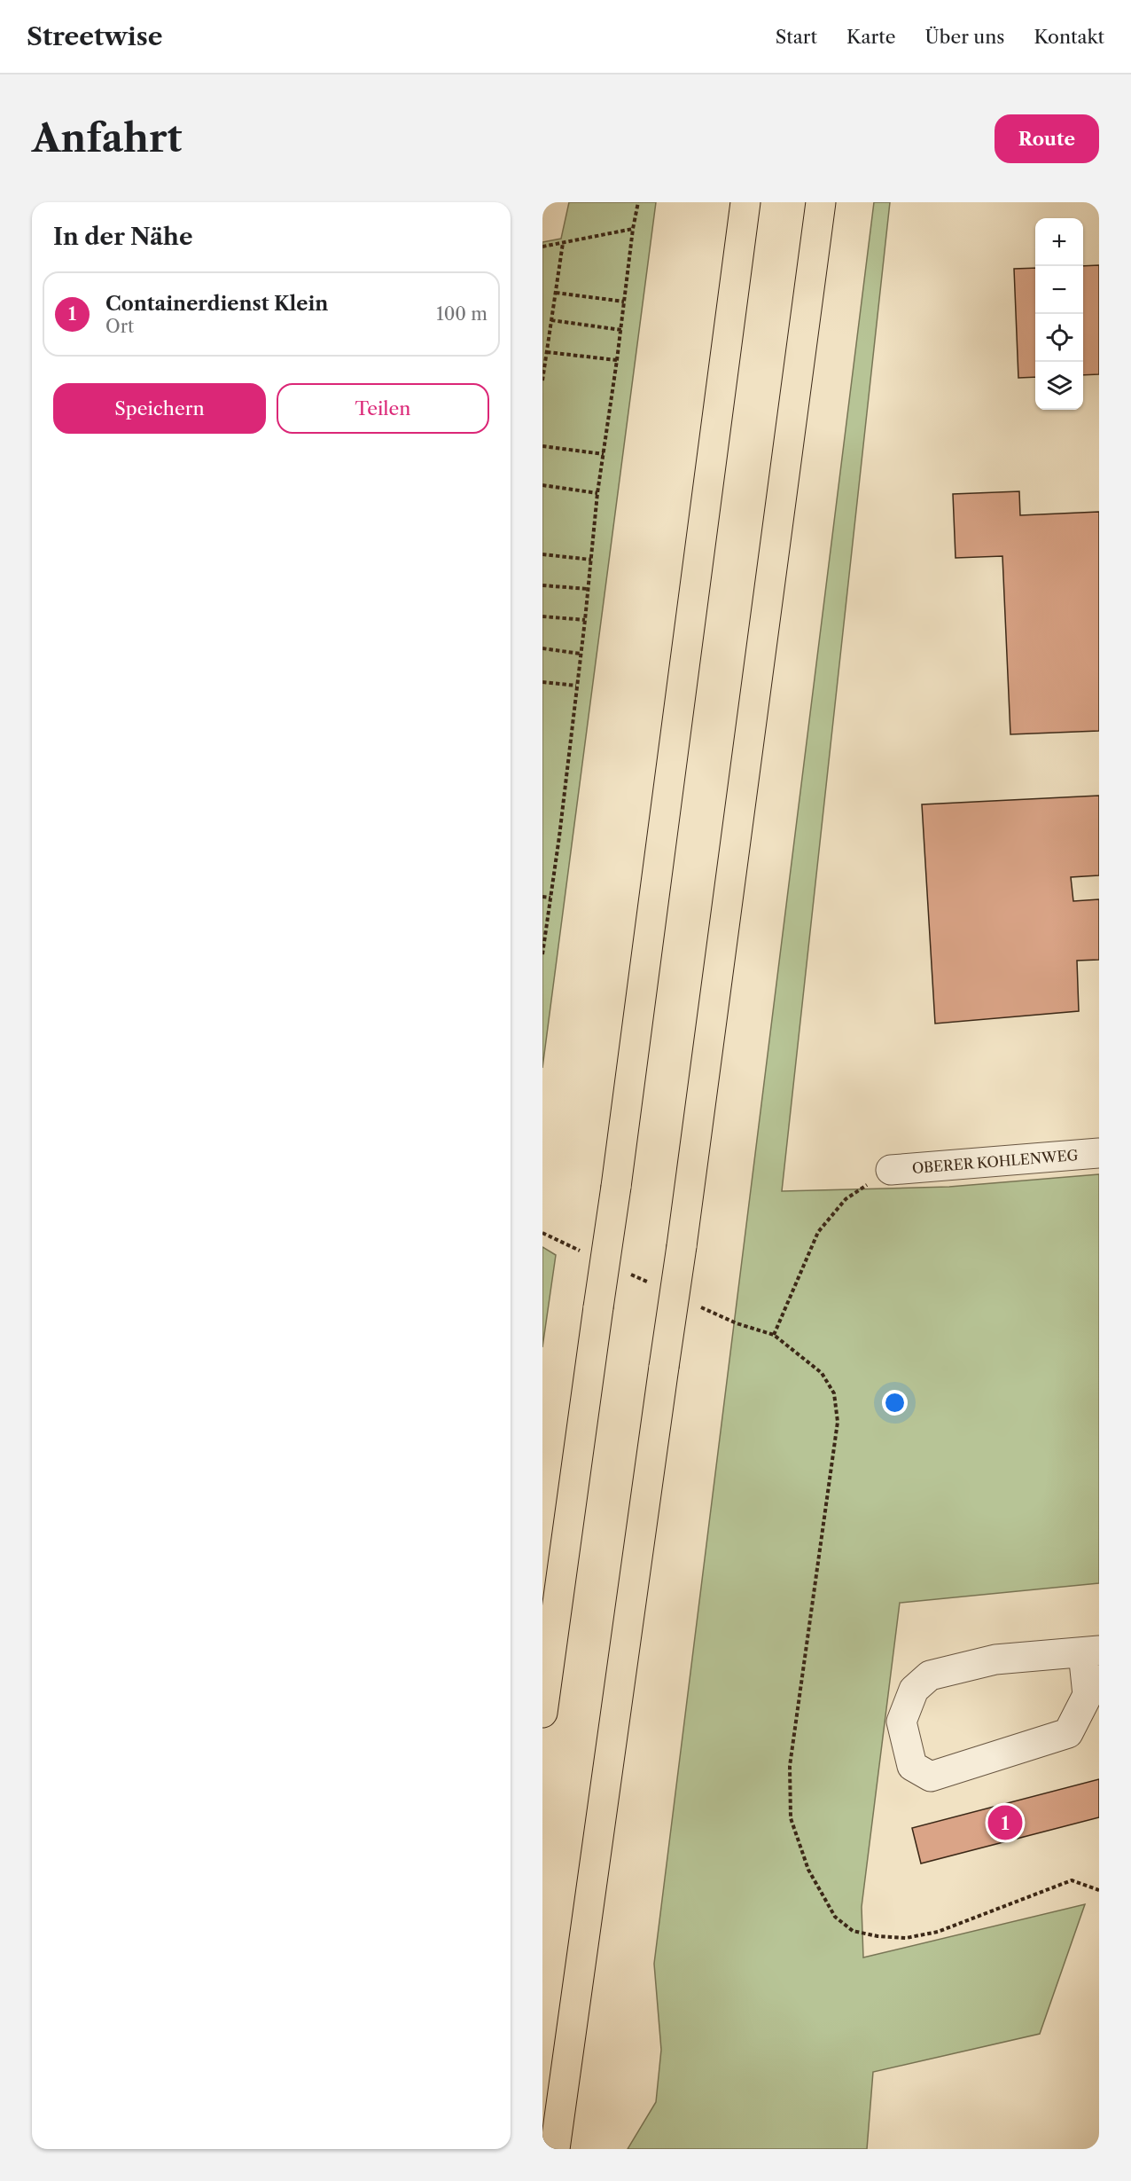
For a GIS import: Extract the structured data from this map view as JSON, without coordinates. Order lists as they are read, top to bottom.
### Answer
{
  "streets": {
    "street": ["OBERER KOHLENWEG"]
  },
  "page": {
    "header": "Streetwise",
    "nav": [
      "Start",
      "Karte",
      "Über uns",
      "Kontakt"
    ],
    "buttons": [
      "Route",
      ["Speichern", "Teilen"]
    ],
    "title": "Anfahrt",
    "heading": "In der Nähe",
    "map_buttons": ["+", "−"],
    "list": [
      {
        "mark": "1",
        "name": "Containerdienst Klein",
        "note": "Ort",
        "value": "100 m"
      }
    ],
    "pins": "1"
  }
}
